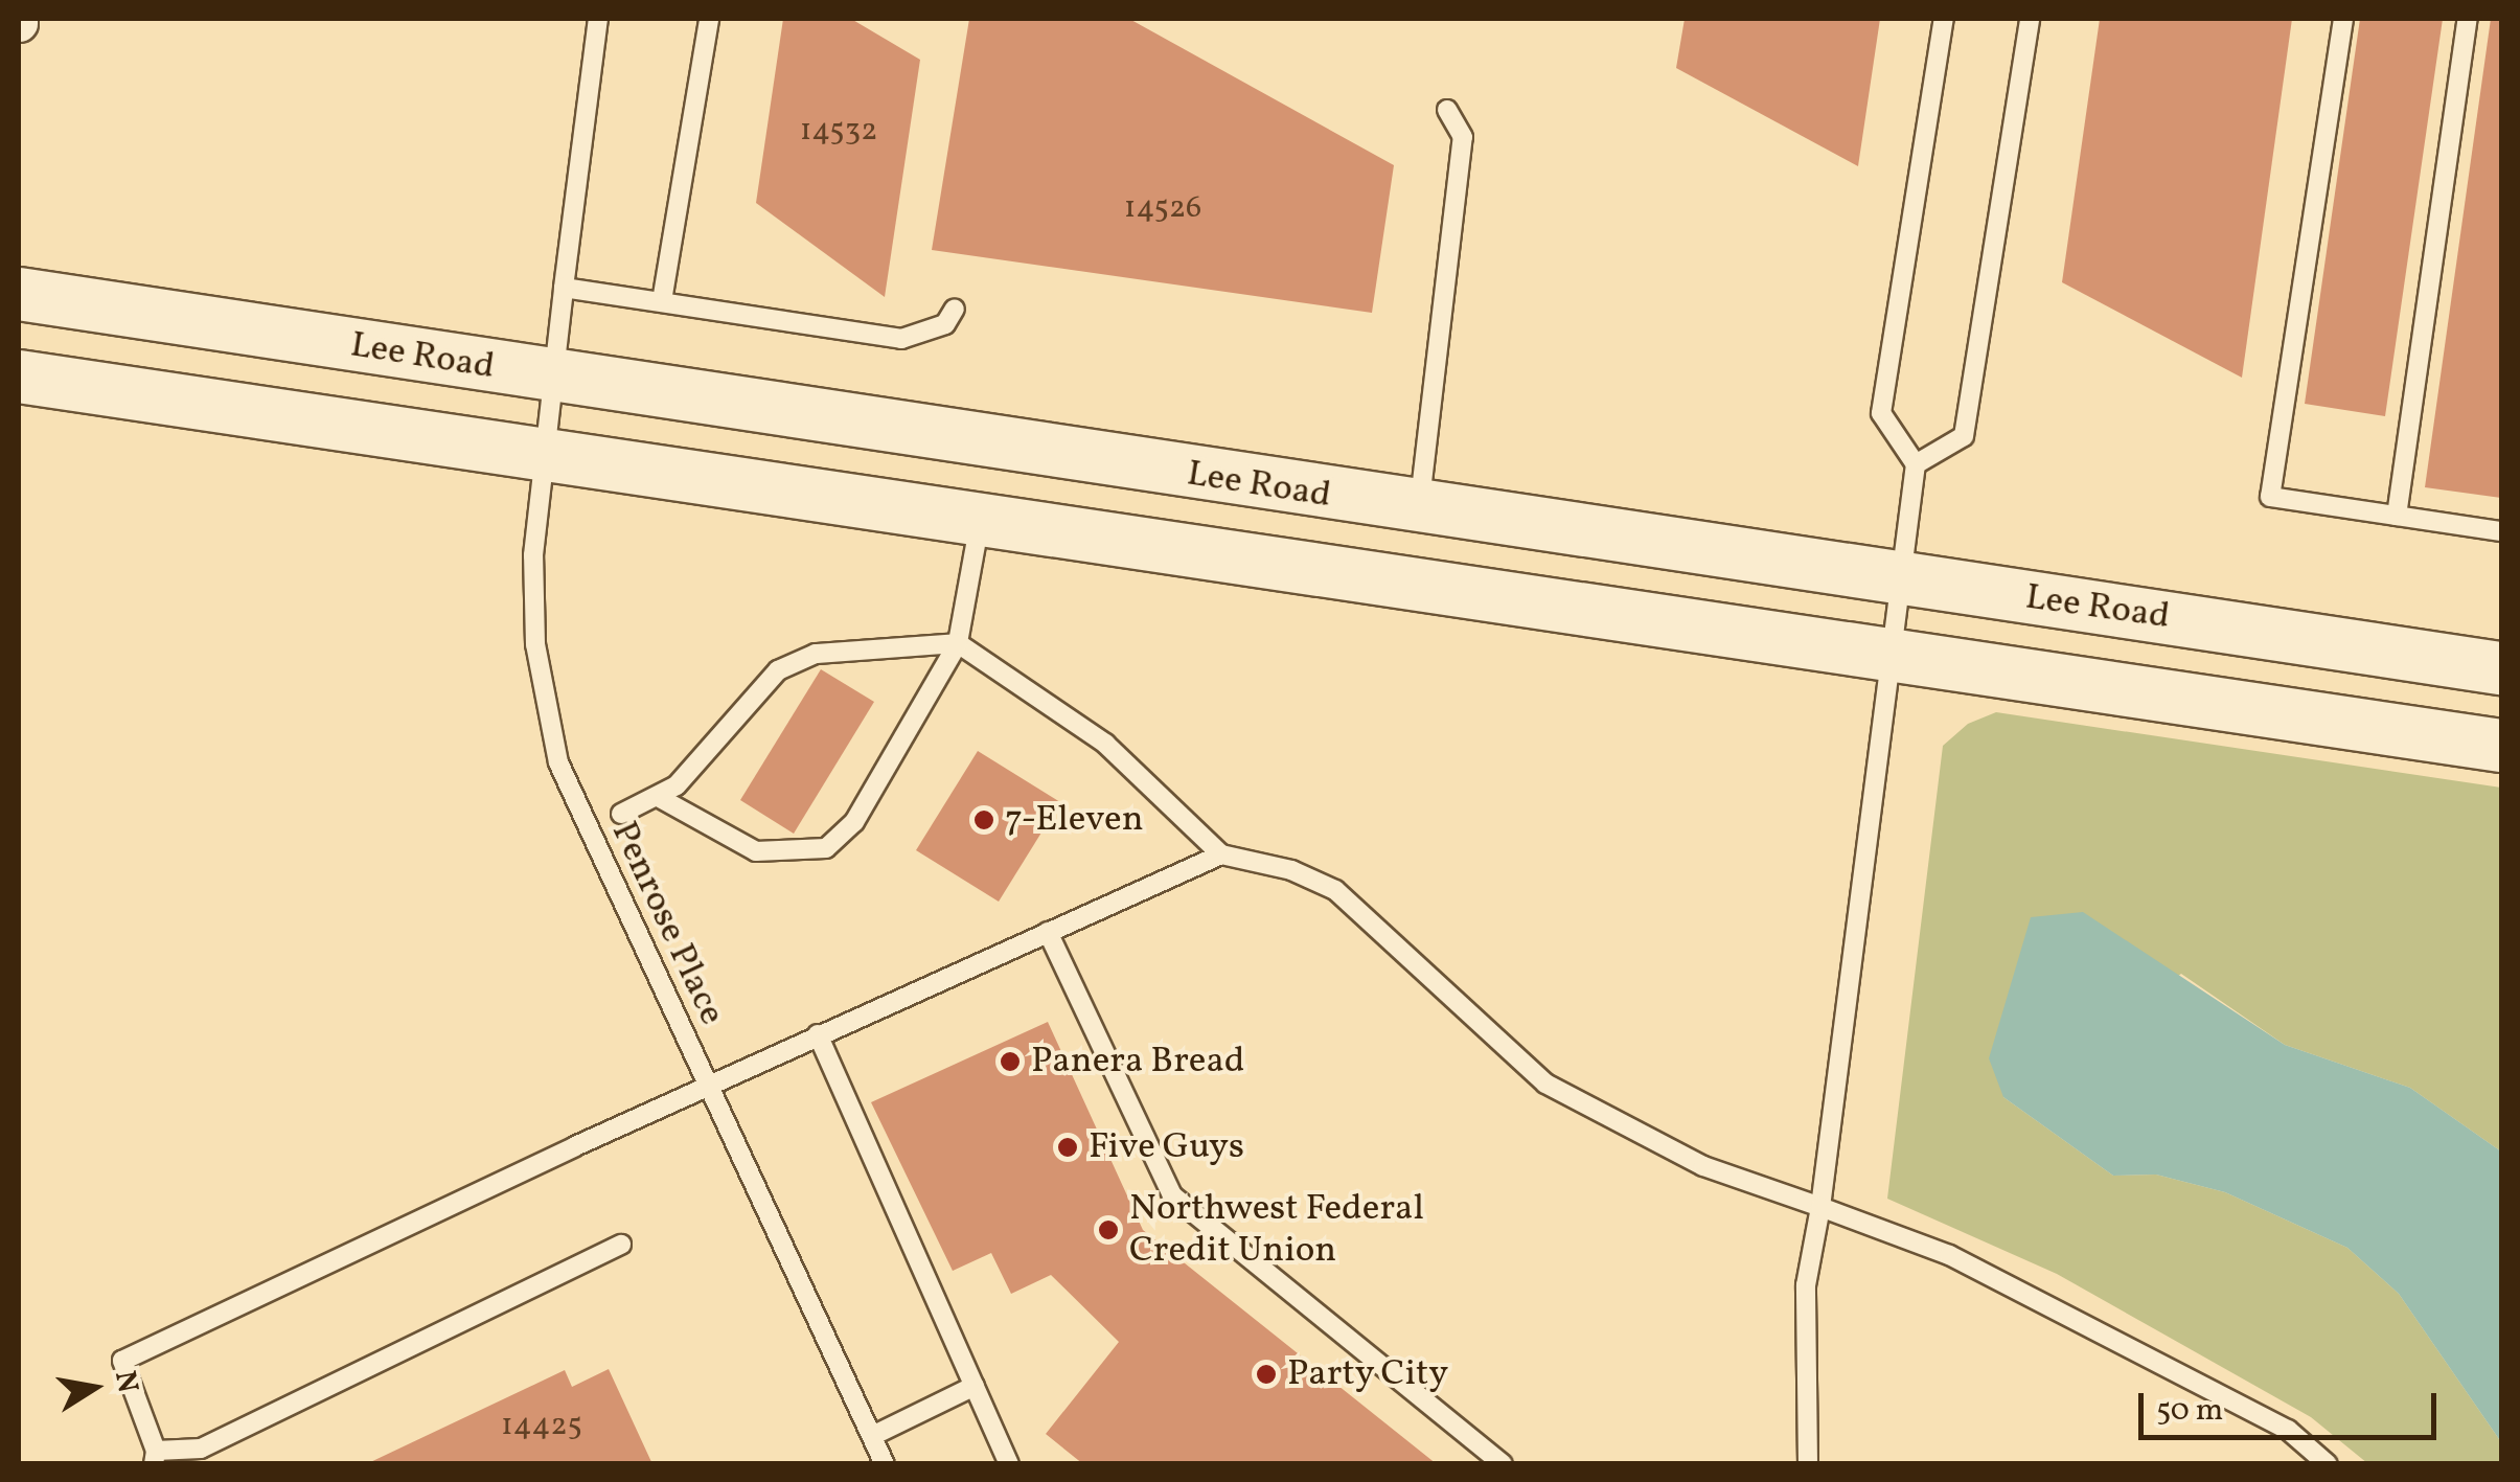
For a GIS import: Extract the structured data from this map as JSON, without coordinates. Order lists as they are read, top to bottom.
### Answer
{
  "streets": {
    "street": ["Lee Road"],
    "lane": ["Penrose Place"]
  },
  "crossings": [
    ["Lee Road", "Penrose Place"]
  ],
  "places": [
    "7-Eleven",
    "Panera Bread",
    "Five Guys",
    "Northwest Federal Credit Union",
    "Party City"
  ],
  "house_numbers": ["14532", "14526", "14425"],
  "scale_bar": "50 m",
  "north": "right"
}
